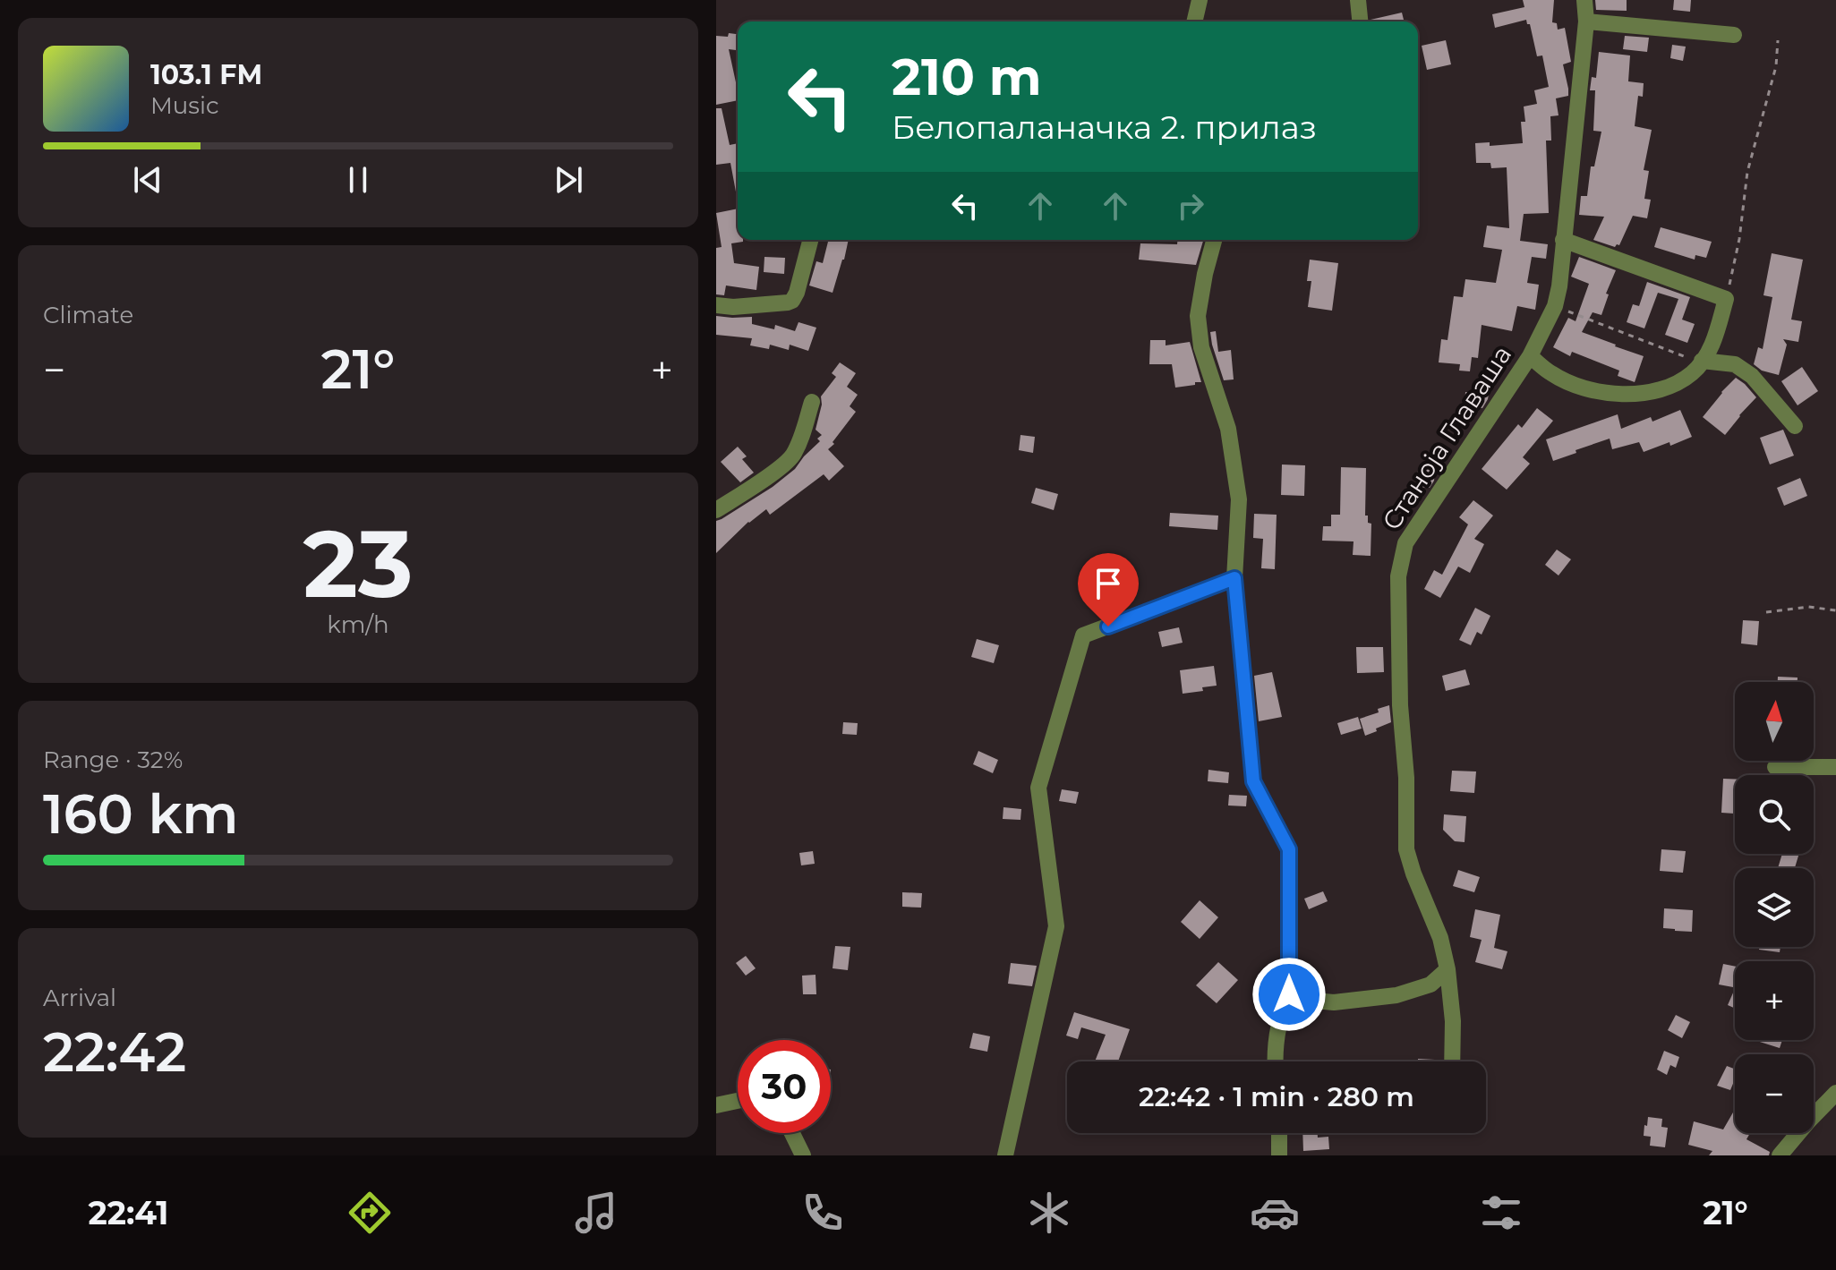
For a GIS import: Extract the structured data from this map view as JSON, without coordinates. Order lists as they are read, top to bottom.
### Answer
{
  "streets": {
    "street": ["Станоја Главаша"]
  },
  "north": "top",
  "page": {
    "turn": ["210 m", "Белопаланачка 2. прилаз"],
    "song": ["103.1 FM", "Music"],
    "tile": [
      "Climate",
      ["23", "km/h"],
      ["Range · 32%", "160 km"],
      ["Arrival", "22:42"]
    ],
    "heat": ["−", "21°", "+"],
    "map_buttons": ["+", "−"],
    "limit": "30",
    "trip": "22:42 · 1 min · 280 m",
    "tabs": ["22:41", "21°"]
  }
}
